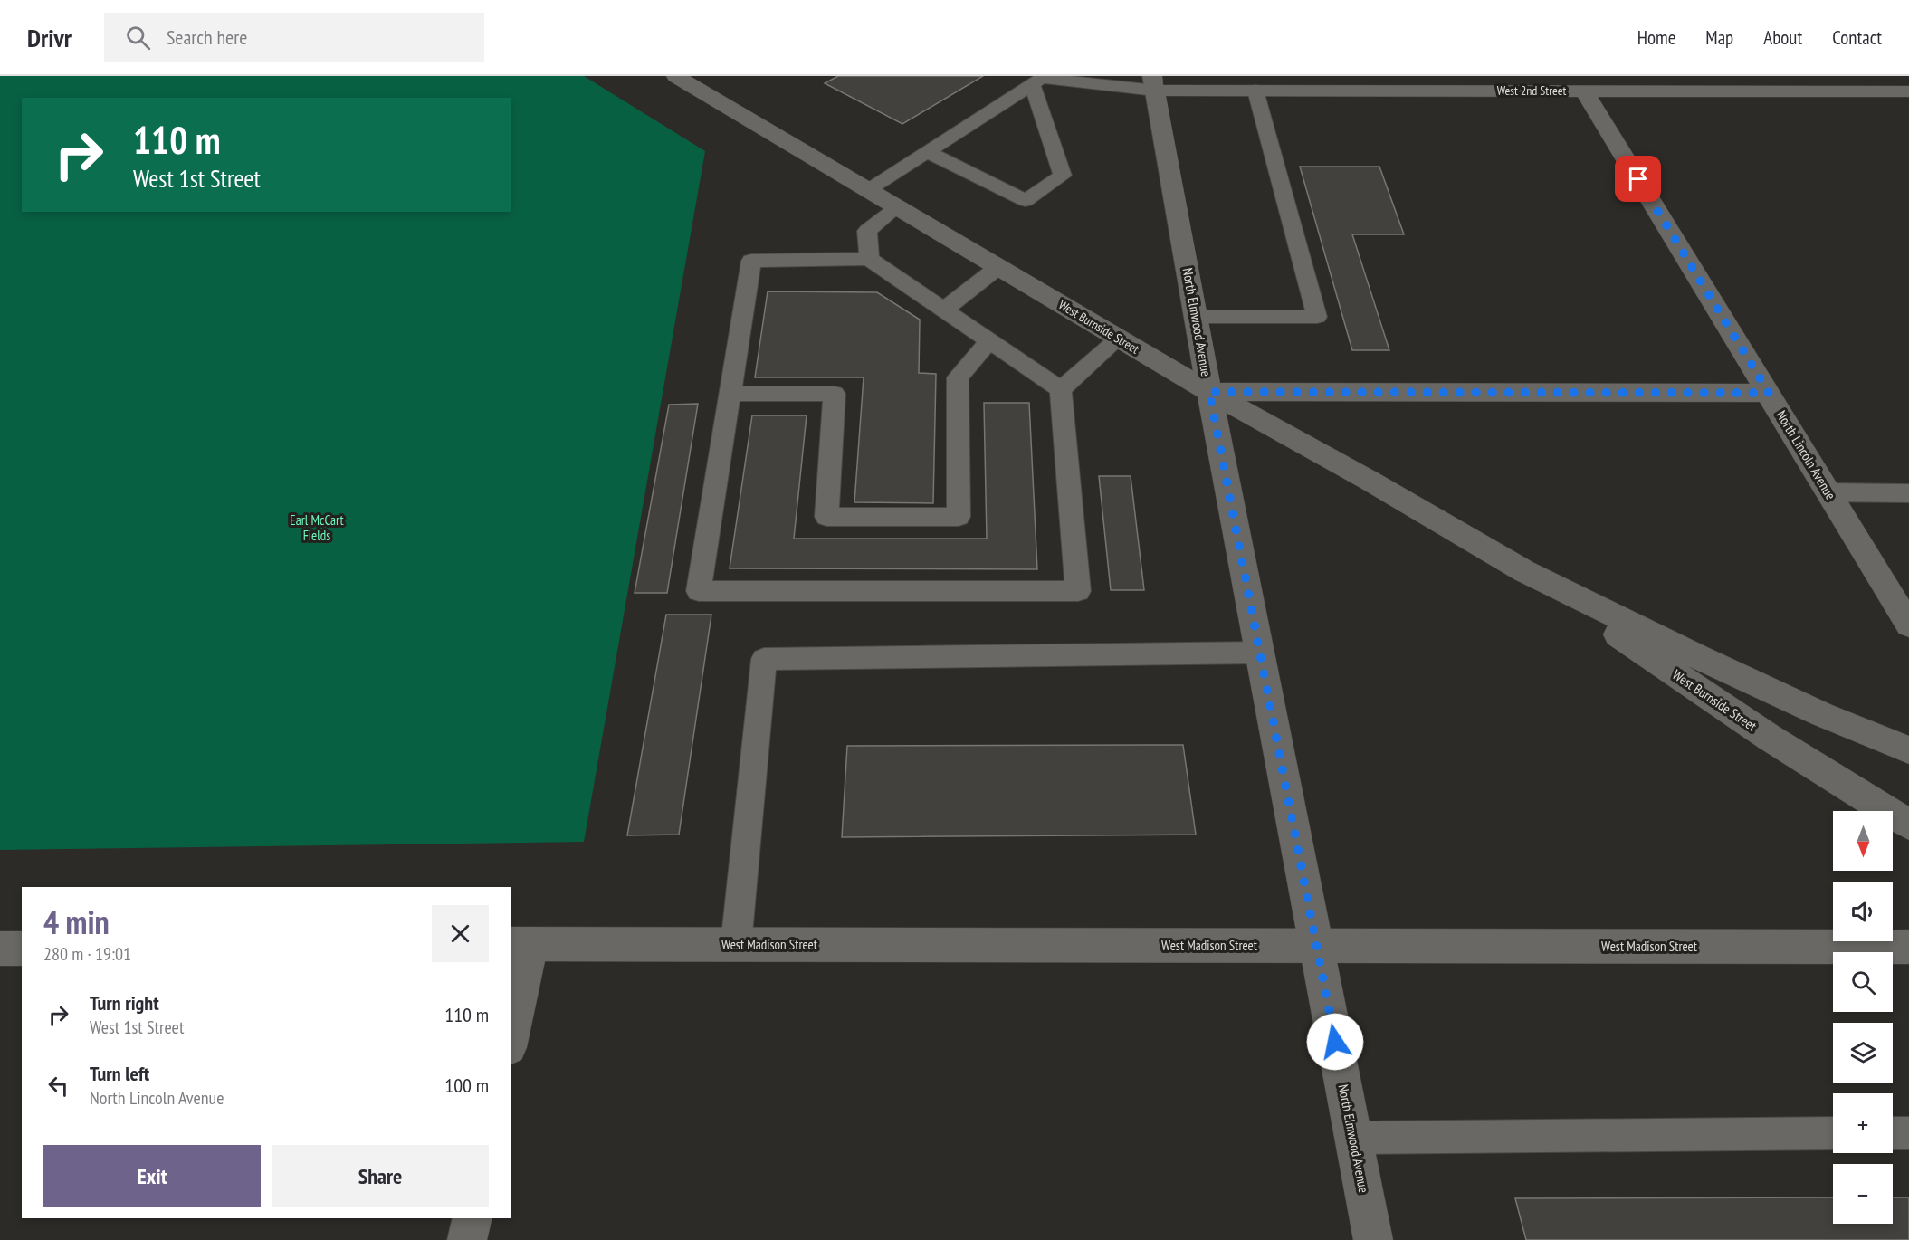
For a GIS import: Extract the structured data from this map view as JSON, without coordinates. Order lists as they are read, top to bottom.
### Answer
{
  "streets": {
    "street": [
      "West 2nd Street",
      "North Elmwood Avenue",
      "West Burnside Street",
      "North Lincoln Avenue",
      "West Madison Street"
    ]
  },
  "crossings": [
    ["West 2nd Street", "North Elmwood Avenue"],
    ["West 2nd Street", "North Lincoln Avenue"],
    ["North Elmwood Avenue", "West Burnside Street"],
    ["North Elmwood Avenue", "West Madison Street"]
  ],
  "parks": ["Earl McCart Fields"],
  "north": "bottom",
  "page": {
    "header": "Drivr",
    "search": "Search here",
    "nav": [
      "Home",
      "Map",
      "About",
      "Contact"
    ],
    "turn": ["110 m", "West 1st Street"],
    "map_buttons": ["+", "−"],
    "heading": ["4 min", "280 m · 19:01"],
    "list": [
      {
        "name": "Turn right",
        "note": "West 1st Street",
        "value": "110 m"
      },
      {
        "name": "Turn left",
        "note": "North Lincoln Avenue",
        "value": "100 m"
      }
    ],
    "buttons": ["Exit", "Share"]
  }
}
